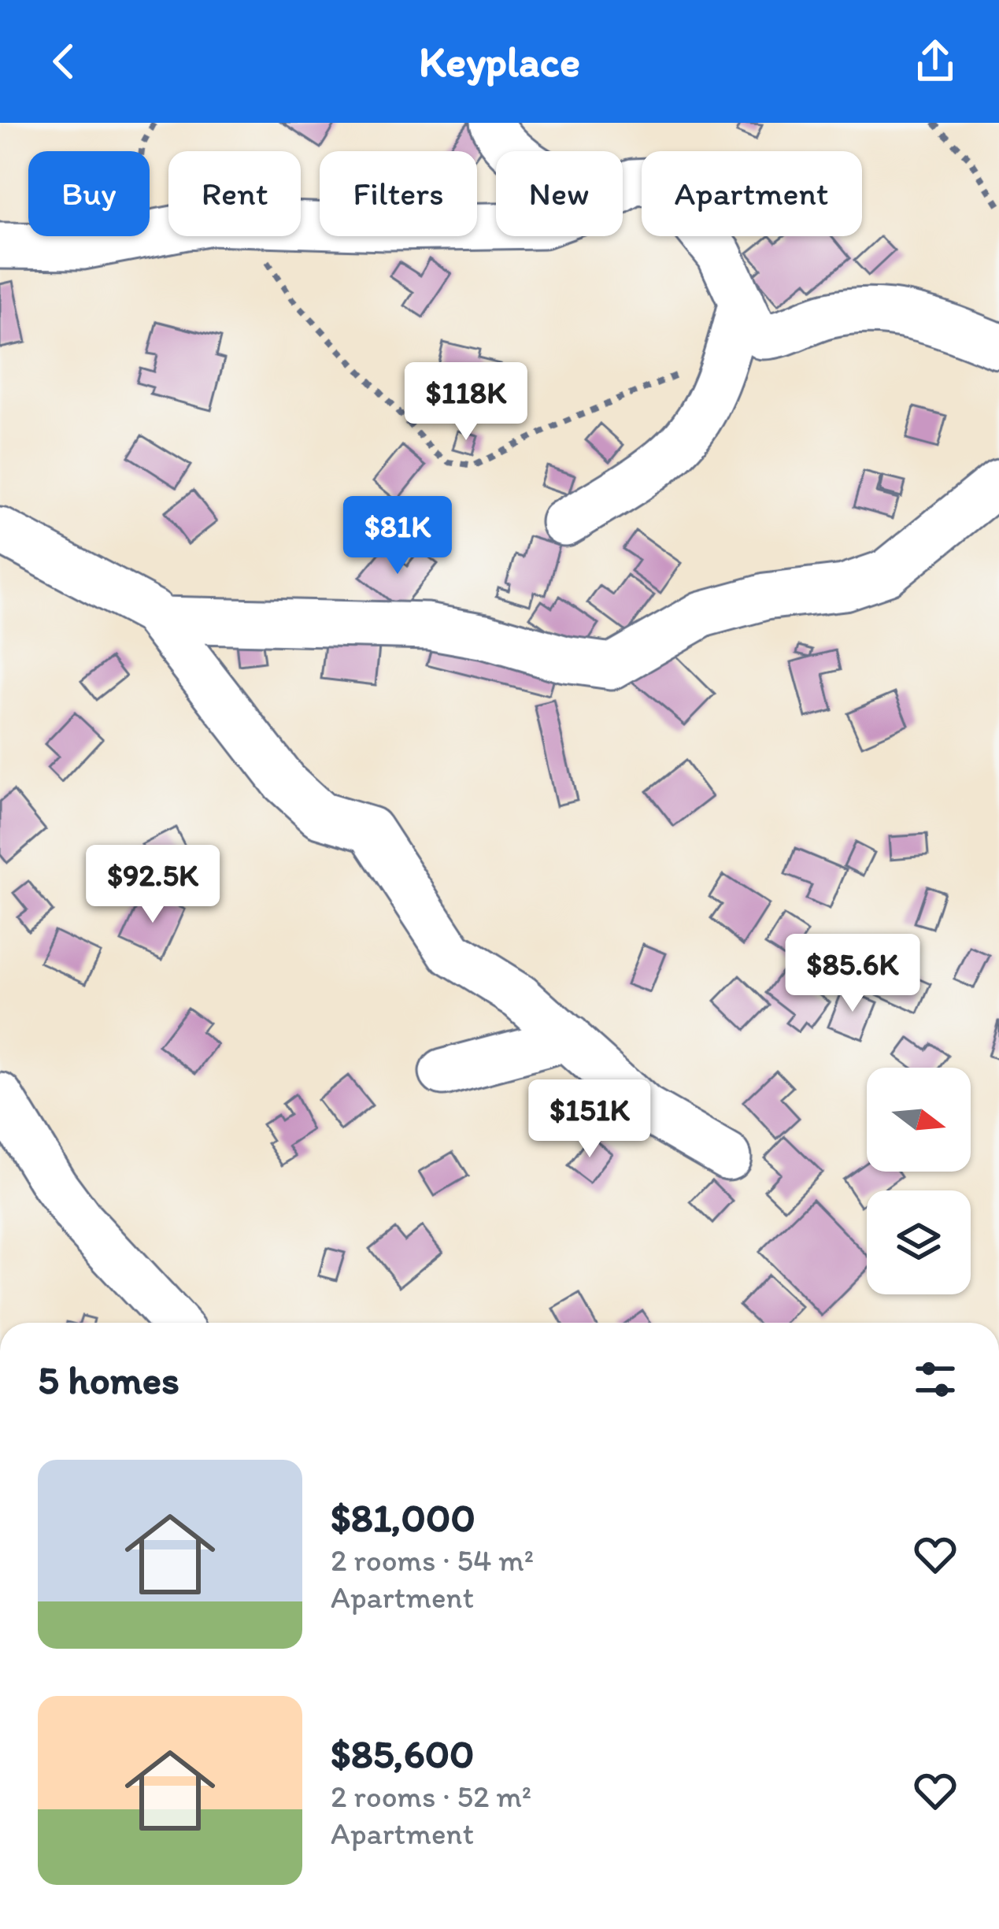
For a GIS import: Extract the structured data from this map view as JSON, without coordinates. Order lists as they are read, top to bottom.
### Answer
{
  "north": "right",
  "page": {
    "header": "Keyplace",
    "chip": [
      "Buy",
      "Rent",
      "Filters",
      "New",
      "Apartment"
    ],
    "price": [
      "$118K",
      "$81K",
      "$92.5K",
      "$85.6K",
      "$151K"
    ],
    "heading": "5 homes",
    "list": [
      {
        "name": "$81,000",
        "note": "2 rooms · 54 m² · Apartment"
      },
      {
        "name": "$85,600",
        "note": "2 rooms · 52 m² · Apartment"
      }
    ]
  }
}
